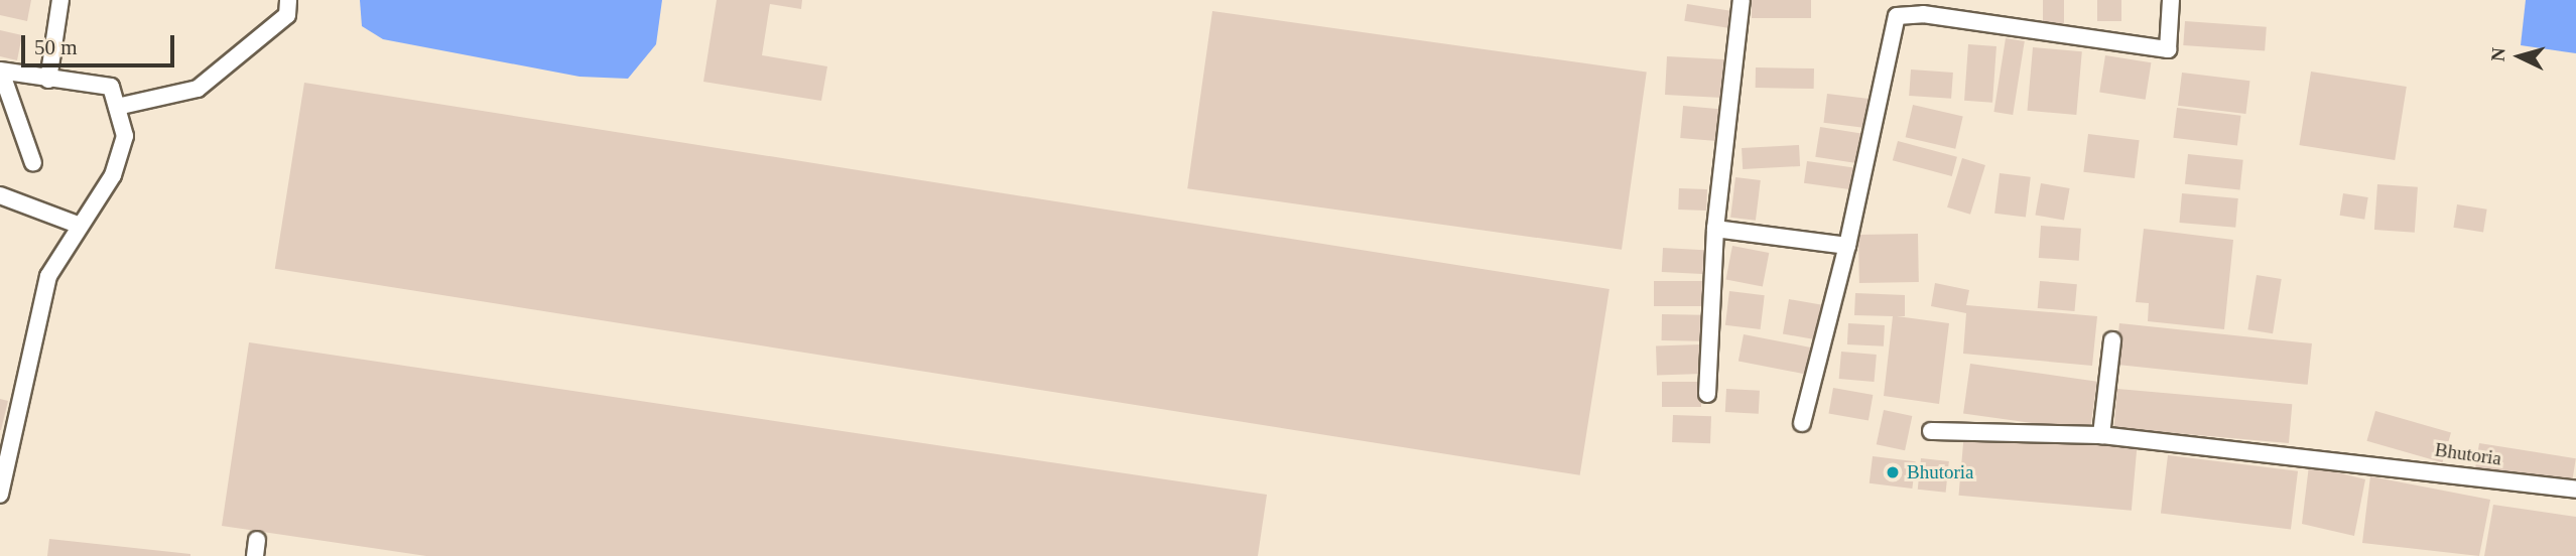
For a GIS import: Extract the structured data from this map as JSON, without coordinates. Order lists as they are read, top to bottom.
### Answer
{
  "streets": {
    "street": ["Bhutoria"]
  },
  "places": ["Bhutoria"],
  "scale_bar": "50 m",
  "north": "left"
}
